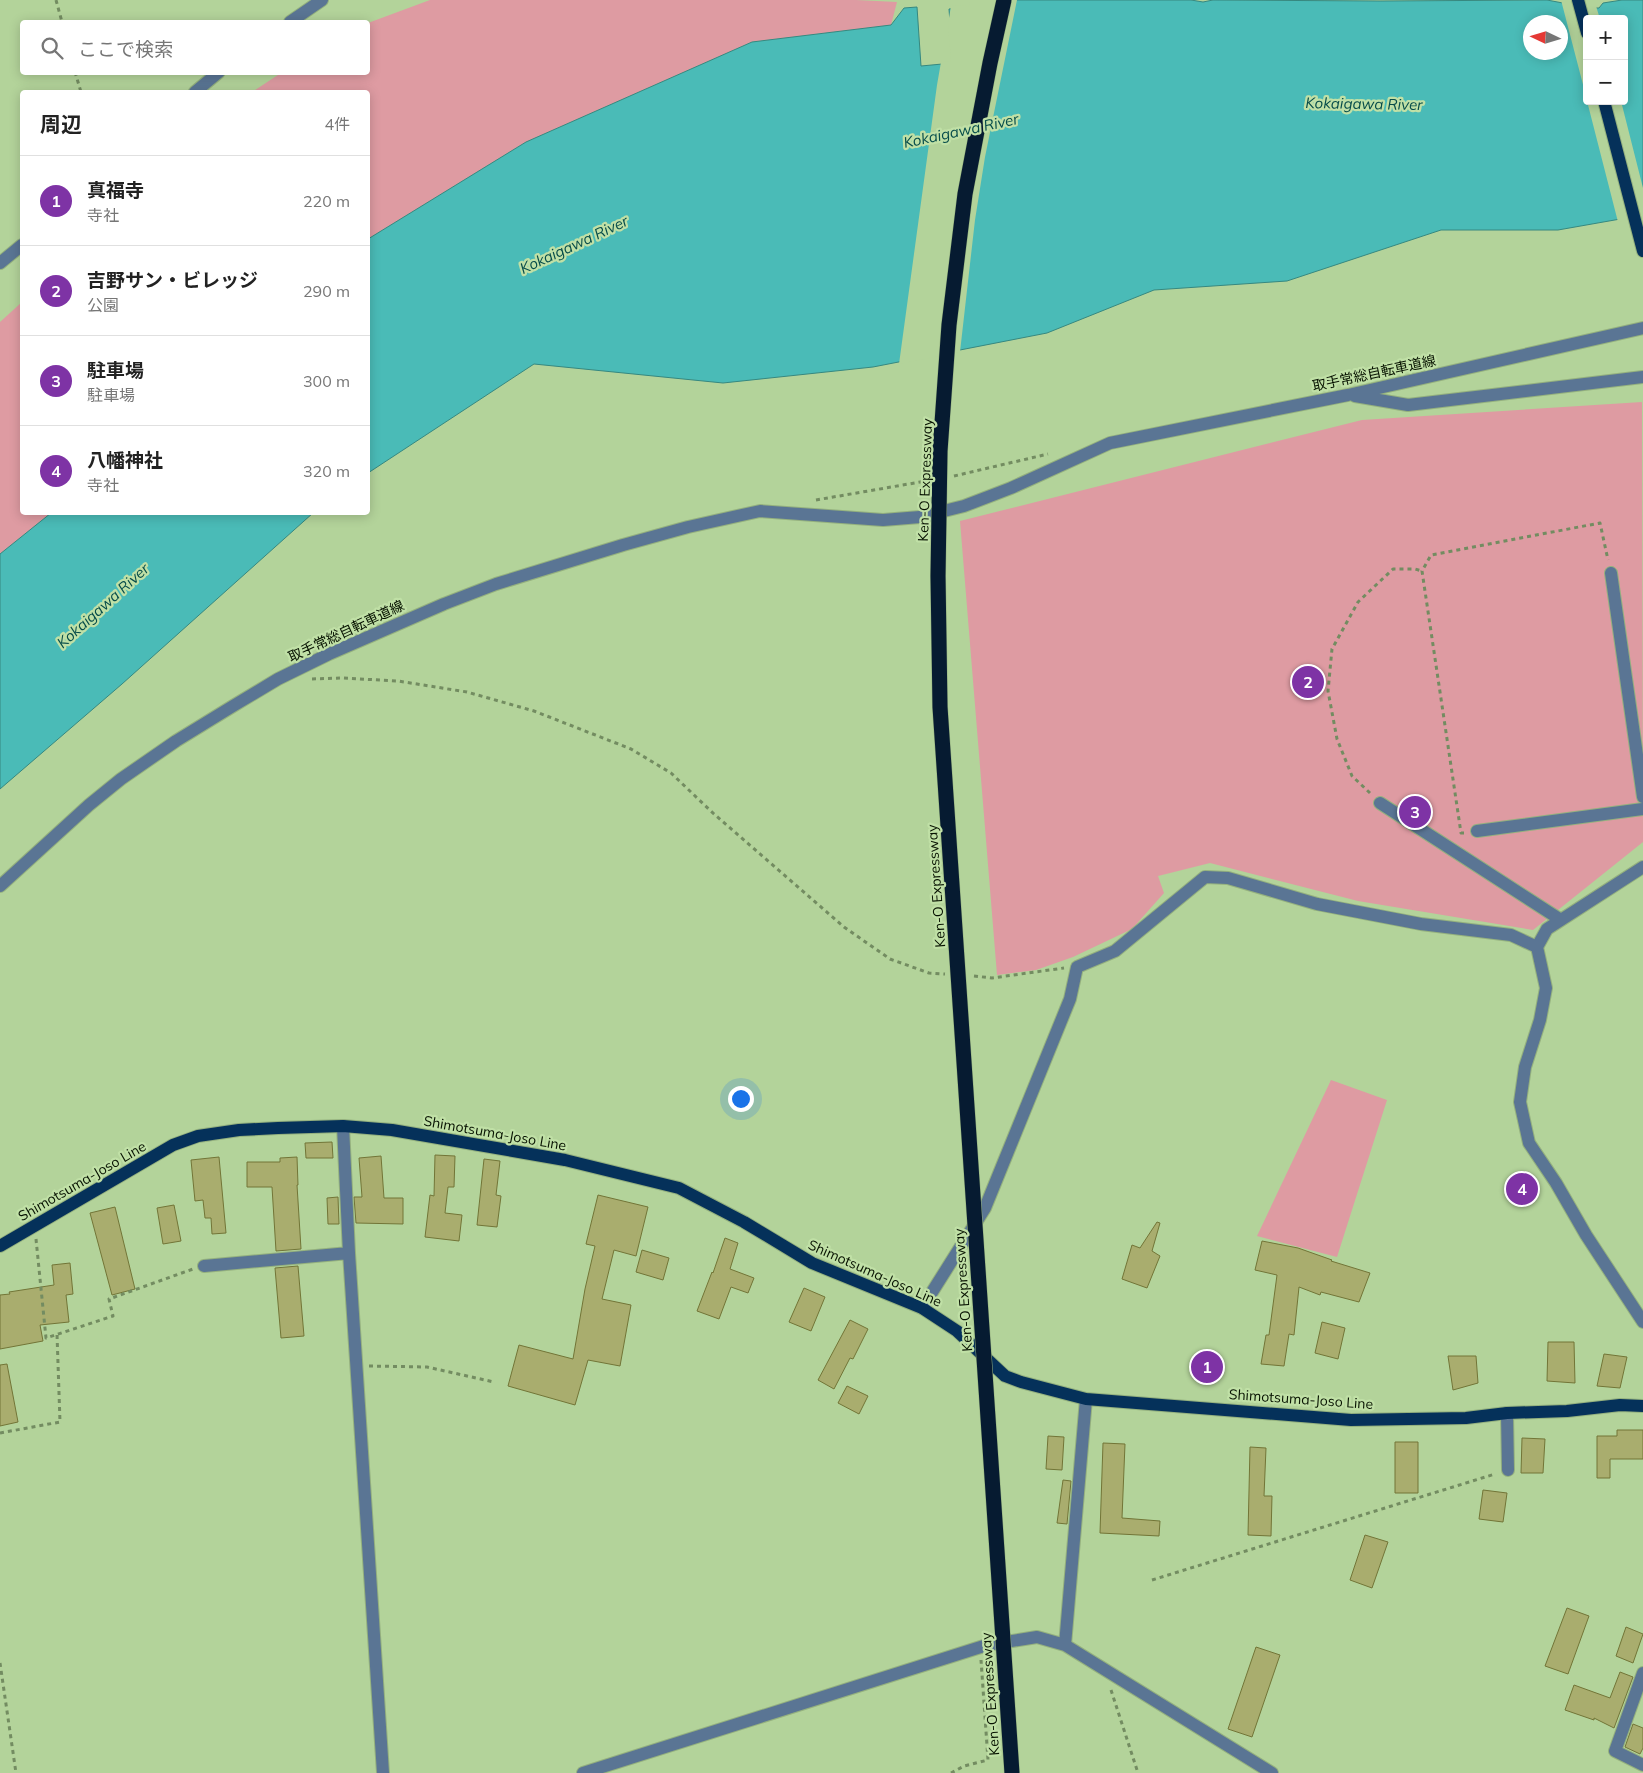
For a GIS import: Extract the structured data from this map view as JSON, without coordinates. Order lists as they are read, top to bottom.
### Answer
{
  "streets": {
    "highway": ["Ken-O Expressway"],
    "main road": ["Shimotsuma-Joso Line"],
    "street": ["取手常総自転車道線"]
  },
  "water": ["Kokaigawa River"],
  "north": "left",
  "page": {
    "map_buttons": ["+", "−"],
    "search": "ここで検索",
    "heading": ["周辺", "4件"],
    "list": [
      {
        "mark": "1",
        "name": "真福寺",
        "note": "寺社",
        "value": "220 m"
      },
      {
        "mark": "2",
        "name": "吉野サン・ビレッジ",
        "note": "公園",
        "value": "290 m"
      },
      {
        "mark": "3",
        "name": "駐車場",
        "note": "駐車場",
        "value": "300 m"
      },
      {
        "mark": "4",
        "name": "八幡神社",
        "note": "寺社",
        "value": "320 m"
      }
    ],
    "pins": [
      "2",
      "3",
      "4",
      "1"
    ]
  }
}
